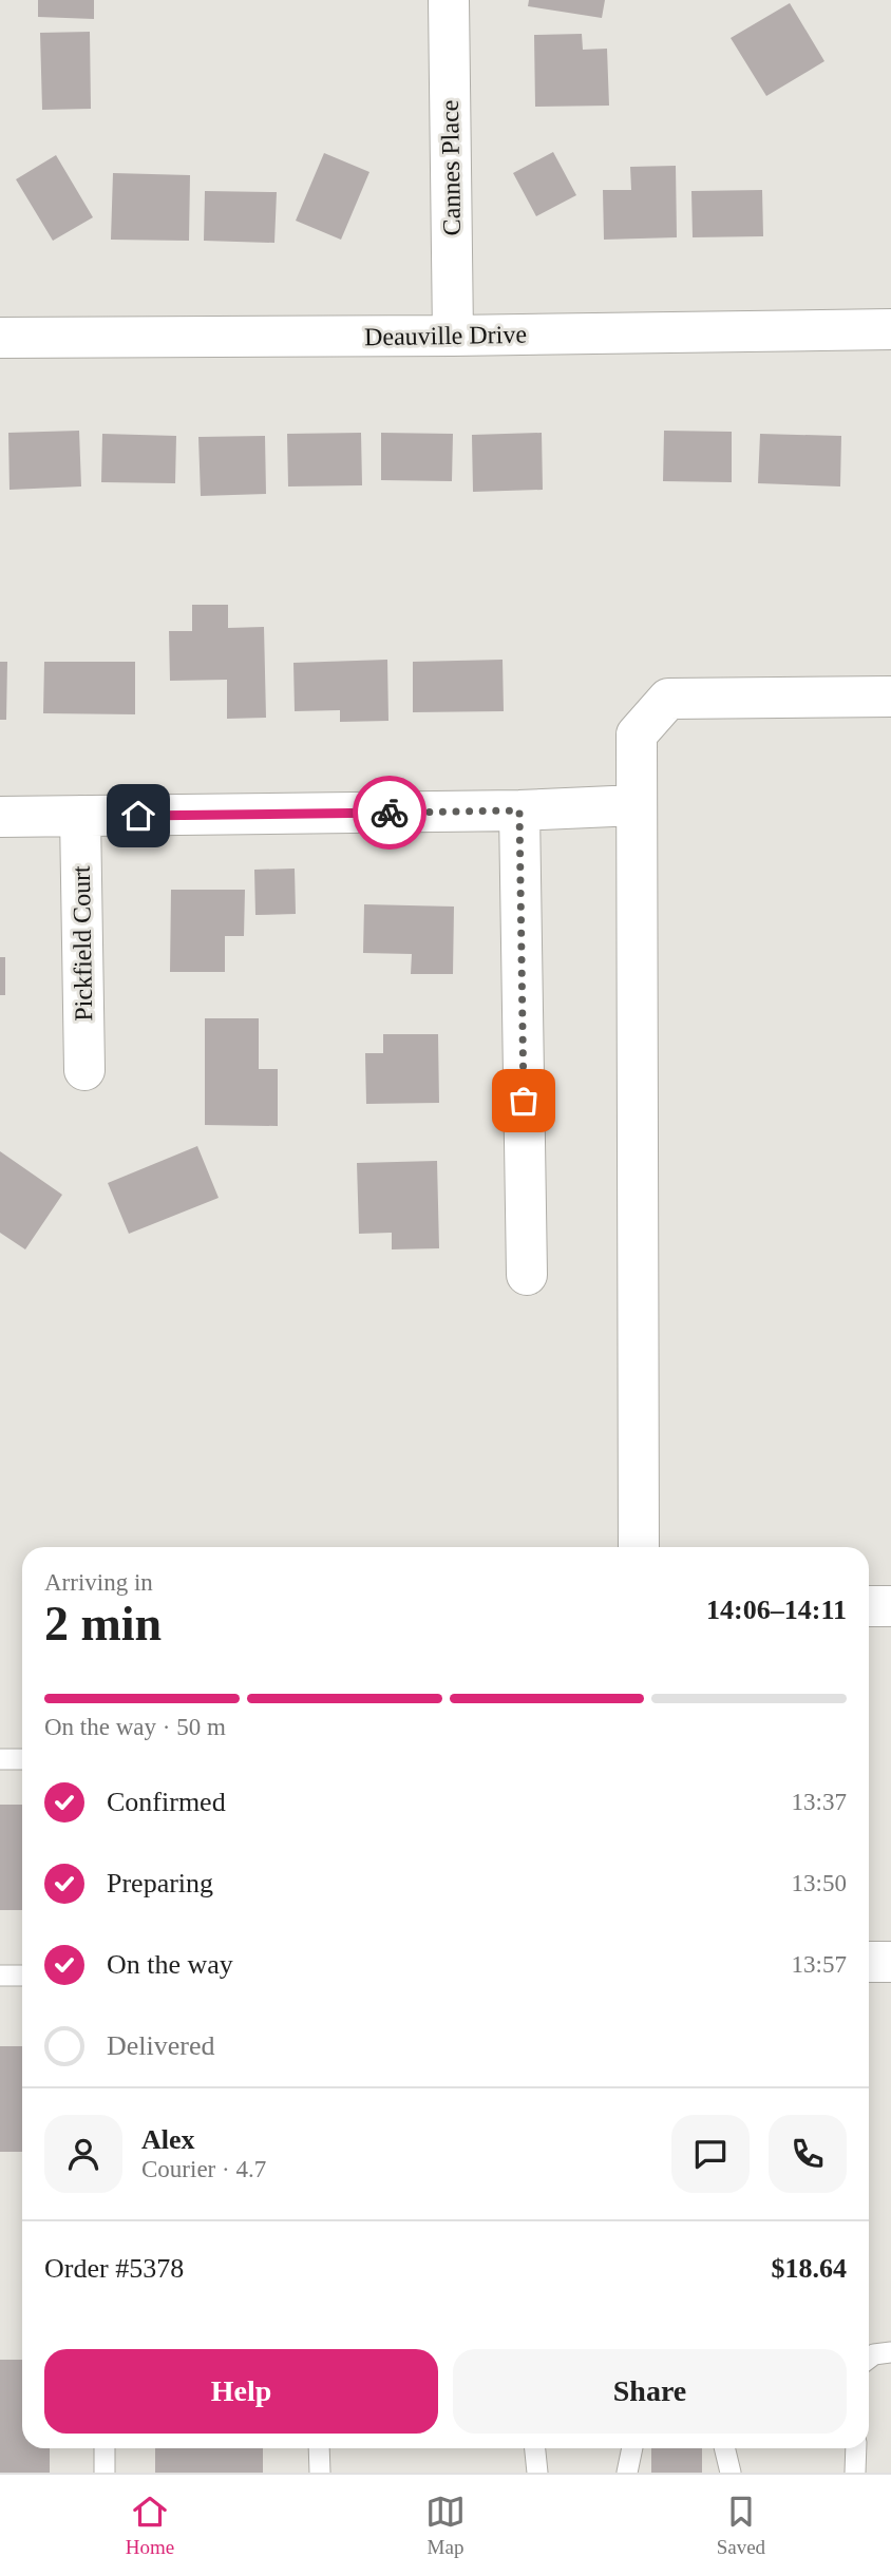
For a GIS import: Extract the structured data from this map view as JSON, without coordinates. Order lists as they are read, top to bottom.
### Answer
{
  "streets": {
    "street": ["Cannes Place", "Deauville Drive", "Pickfield Court"]
  },
  "crossings": [
    ["Cannes Place", "Deauville Drive"]
  ],
  "page": {
    "heading": ["2 min", "Arriving in", "14:06–14:11"],
    "panel": [
      "Alex",
      "Courier · 4.7",
      "Order #5378",
      "$18.64"
    ],
    "bar": "On the way · 50 m",
    "list": [
      ["Confirmed", "13:37"],
      ["Preparing", "13:50"],
      ["On the way", "13:57"],
      "Delivered"
    ],
    "buttons": ["Help", "Share"],
    "tabs": ["Home", "Map", "Saved"]
  }
}
